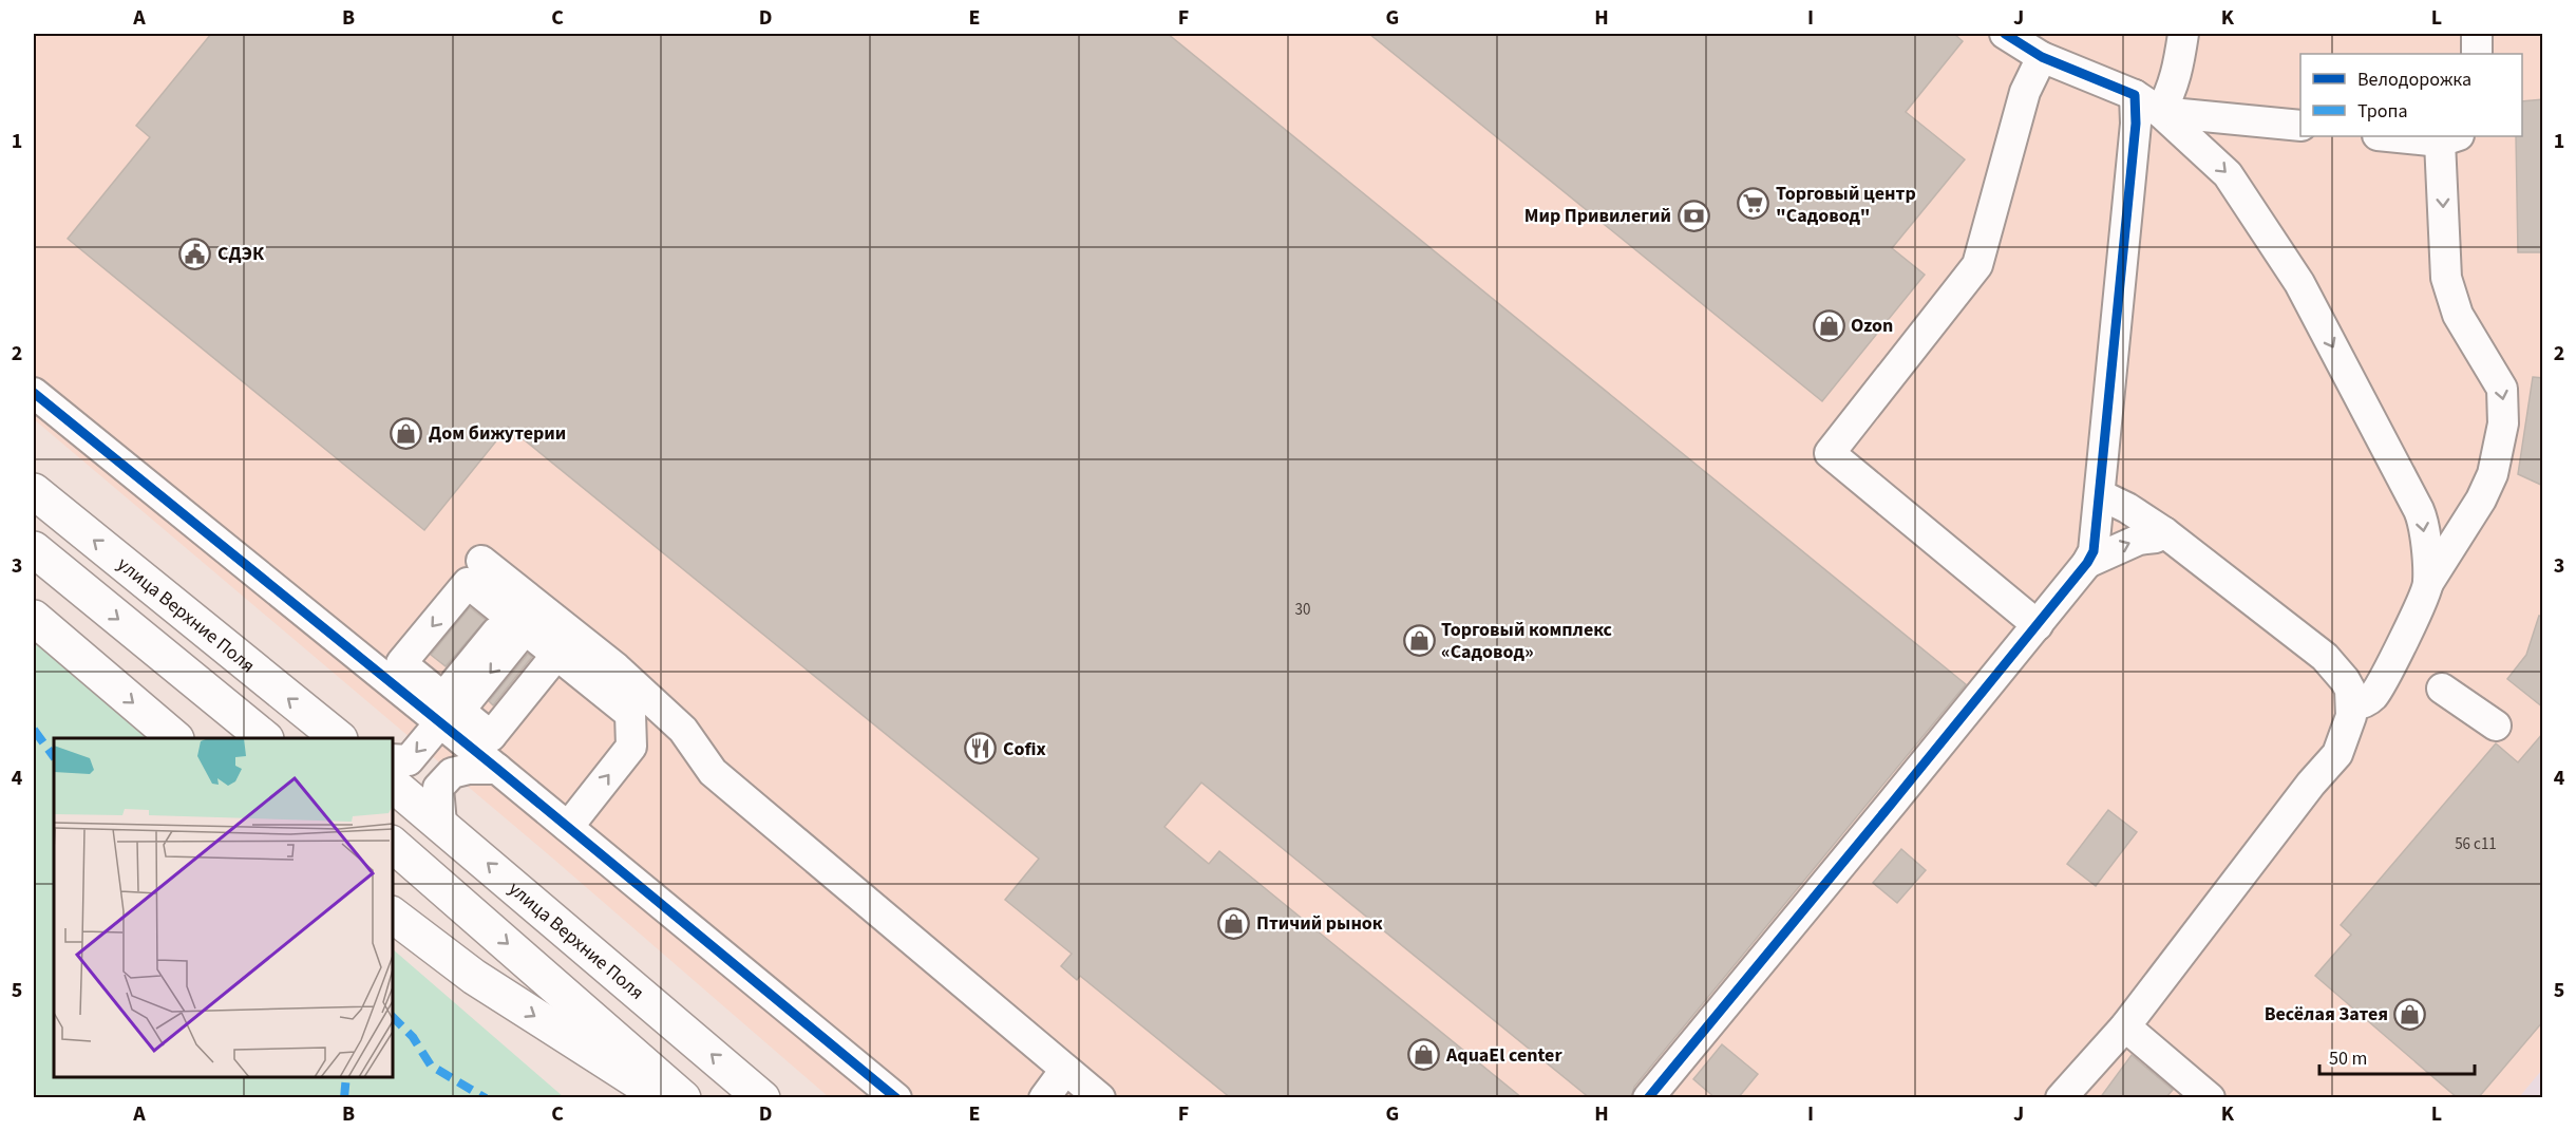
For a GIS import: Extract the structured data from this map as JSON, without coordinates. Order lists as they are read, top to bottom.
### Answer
{
  "streets": {
    "main road": ["улица Верхние Поля"]
  },
  "places": {
    "supermarket": ["Торговый центр \"Садовод\""],
    "bank": ["Мир Привилегий"],
    "public building": ["СДЭК"],
    "shop": [
      "Ozon",
      "Дом бижутерии",
      "Торговый комплекс «Садовод»",
      "Птичий рынок",
      "Весёлая Затея",
      "AquaEl center"
    ],
    "restaurant": ["Cofix"]
  },
  "house_numbers": ["30", "56 с11"],
  "legend": ["Велодорожка", "Тропа"],
  "scale_bar": "50 m",
  "grid": {
    "columns": [
      "A",
      "B",
      "C",
      "D",
      "E",
      "F",
      "G",
      "H",
      "I",
      "J",
      "K",
      "L"
    ],
    "rows": [
      "1",
      "2",
      "3",
      "4",
      "5"
    ]
  }
}
